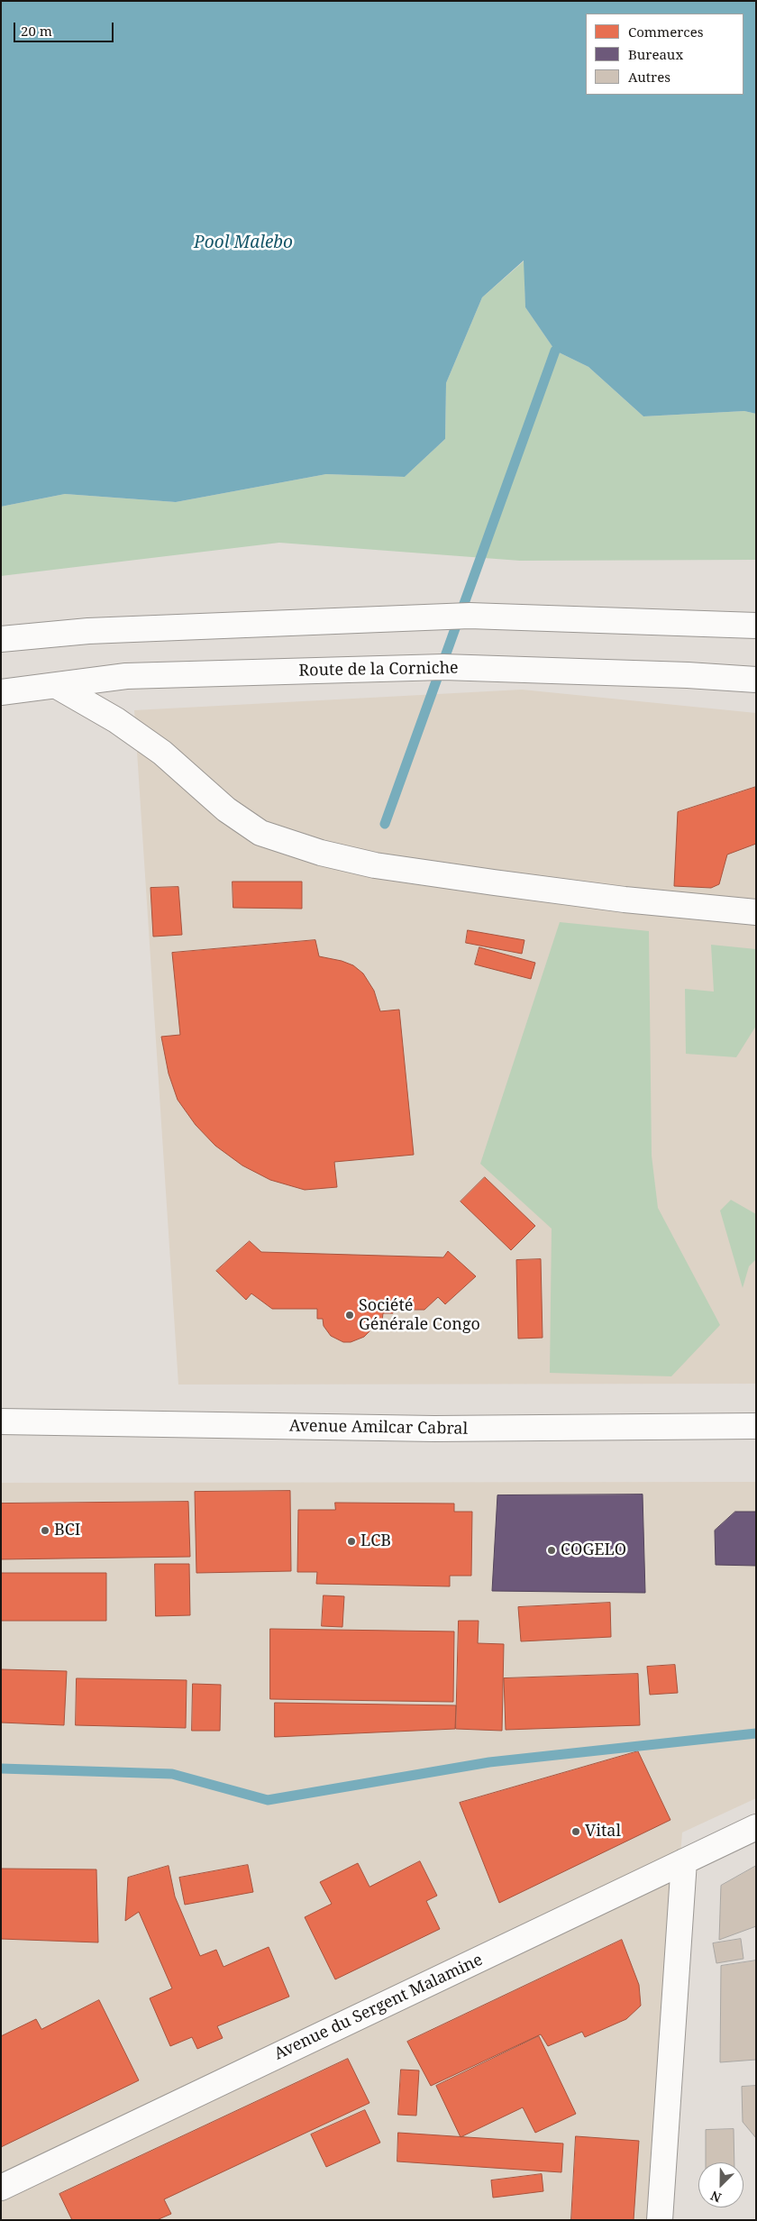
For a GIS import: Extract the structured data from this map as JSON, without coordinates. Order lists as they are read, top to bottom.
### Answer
{
  "streets": {
    "main road": ["Route de la Corniche", "Avenue Amilcar Cabral", "Avenue du Sergent Malamine"]
  },
  "water": ["Pool Malebo"],
  "places": [
    "Société Générale Congo",
    "BCI",
    "LCB",
    "COGELO",
    "Vital"
  ],
  "legend": ["Commerces", "Bureaux", "Autres"],
  "scale_bar": "20 m",
  "north": "bottom left"
}
